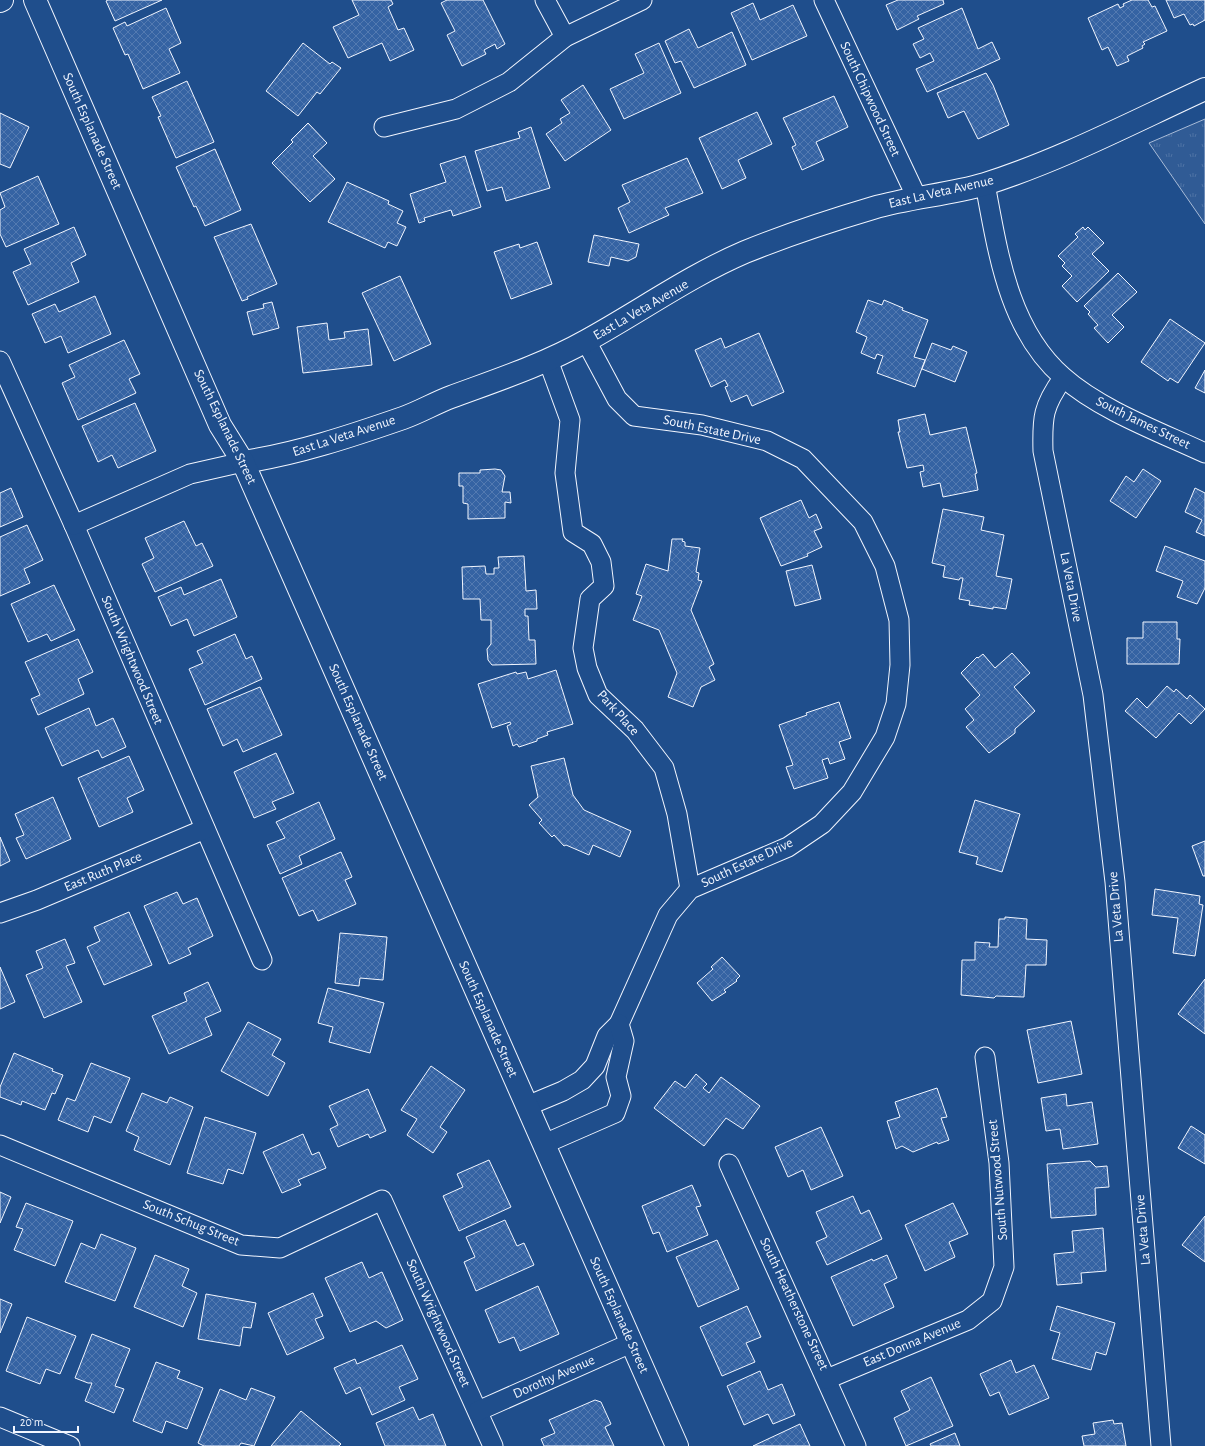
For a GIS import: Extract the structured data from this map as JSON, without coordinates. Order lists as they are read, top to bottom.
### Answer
{
  "streets": {
    "main road": ["South Esplanade Street", "East La Veta Avenue"],
    "street": [
      "South Chipwood Street",
      "South James Street",
      "South Estate Drive",
      "La Veta Drive",
      "South Wrightwood Street",
      "Park Place",
      "East Ruth Place",
      "South Nutwood Street",
      "South Schug Street",
      "South Heatherstone Street",
      "East Donna Avenue",
      "Dorothy Avenue"
    ]
  },
  "crossings": [
    ["South Chipwood Street", "East La Veta Avenue"],
    ["South Esplanade Street", "East La Veta Avenue"],
    ["South Esplanade Street", "South Estate Drive"],
    ["South Esplanade Street", "Dorothy Avenue"],
    ["East La Veta Avenue", "South James Street"],
    ["East La Veta Avenue", "South Estate Drive"],
    ["East La Veta Avenue", "South Wrightwood Street"],
    ["East La Veta Avenue", "Park Place"],
    ["South James Street", "La Veta Drive"],
    ["South Estate Drive", "Park Place"],
    ["South Wrightwood Street", "East Ruth Place"],
    ["South Wrightwood Street", "South Schug Street"],
    ["South Wrightwood Street", "Dorothy Avenue"],
    ["South Nutwood Street", "East Donna Avenue"],
    ["South Heatherstone Street", "East Donna Avenue"]
  ],
  "scale_bar": "20 m"
}
